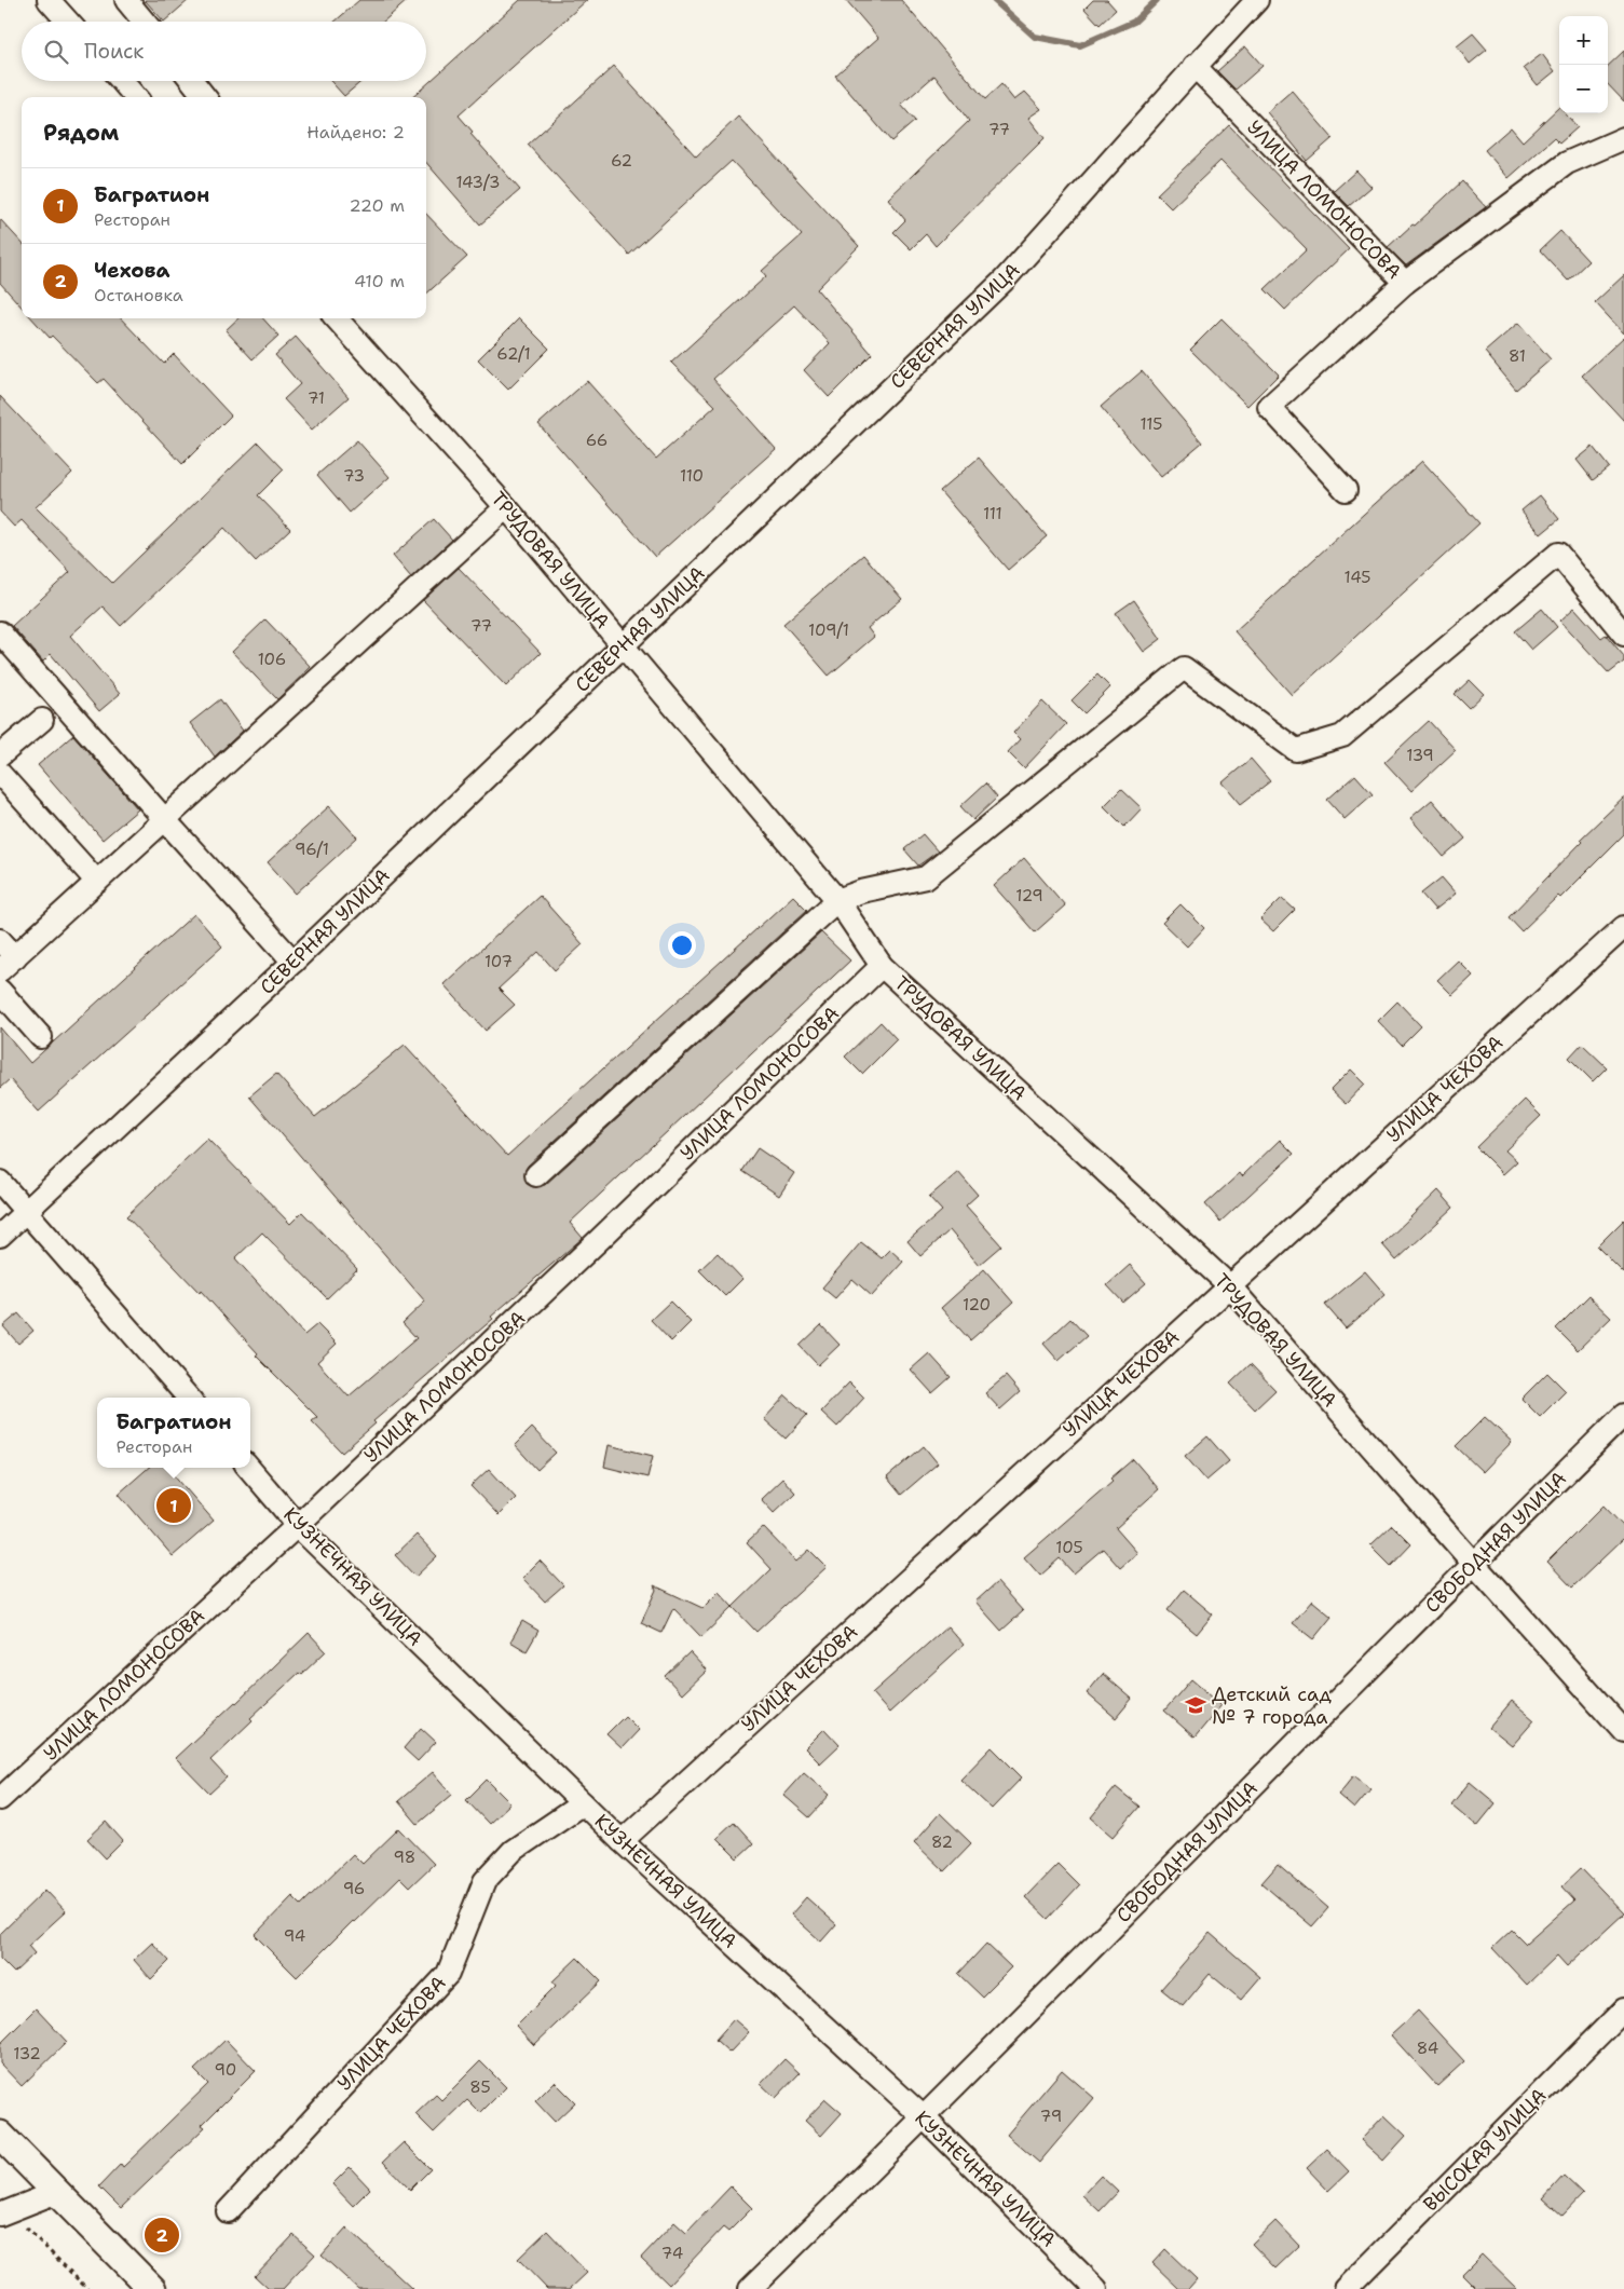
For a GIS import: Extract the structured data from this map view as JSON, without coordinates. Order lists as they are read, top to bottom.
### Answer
{
  "streets": {
    "street": [
      "УЛИЦА ЛОМОНОСОВА",
      "СЕВЕРНАЯ УЛИЦА",
      "ТРУДОВАЯ УЛИЦА",
      "УЛИЦА ЧЕХОВА",
      "СВОБОДНАЯ УЛИЦА",
      "КУЗНЕЧНАЯ УЛИЦА",
      "ВЫСОКАЯ УЛИЦА"
    ]
  },
  "crossings": [
    ["УЛИЦА ЛОМОНОСОВА", "СЕВЕРНАЯ УЛИЦА"],
    ["УЛИЦА ЛОМОНОСОВА", "ТРУДОВАЯ УЛИЦА"],
    ["УЛИЦА ЛОМОНОСОВА", "КУЗНЕЧНАЯ УЛИЦА"],
    ["СЕВЕРНАЯ УЛИЦА", "ТРУДОВАЯ УЛИЦА"],
    ["ТРУДОВАЯ УЛИЦА", "УЛИЦА ЧЕХОВА"],
    ["ТРУДОВАЯ УЛИЦА", "СВОБОДНАЯ УЛИЦА"],
    ["УЛИЦА ЧЕХОВА", "КУЗНЕЧНАЯ УЛИЦА"],
    ["СВОБОДНАЯ УЛИЦА", "КУЗНЕЧНАЯ УЛИЦА"]
  ],
  "places": {
    "school or university": ["Детский сад № 7 города"]
  },
  "house_numbers": [
    "77",
    "62",
    "143/3",
    "62/1",
    "81",
    "71",
    "115",
    "66",
    "73",
    "110",
    "111",
    "145",
    "77",
    "109/1",
    "106",
    "139",
    "96/1",
    "129",
    "107",
    "120",
    "105",
    "82",
    "98",
    "96",
    "94",
    "84",
    "132",
    "90",
    "85",
    "79",
    "74"
  ],
  "page": {
    "map_buttons": ["+", "−"],
    "search": "Поиск",
    "heading": ["Рядом", "Найдено: 2"],
    "list": [
      {
        "mark": "1",
        "name": "Багратион",
        "note": "Ресторан",
        "value": "220 m"
      },
      {
        "mark": "2",
        "name": "Чехова",
        "note": "Остановка",
        "value": "410 m"
      }
    ],
    "popup": ["Багратион", "Ресторан"],
    "pins": ["1", "2"]
  }
}
